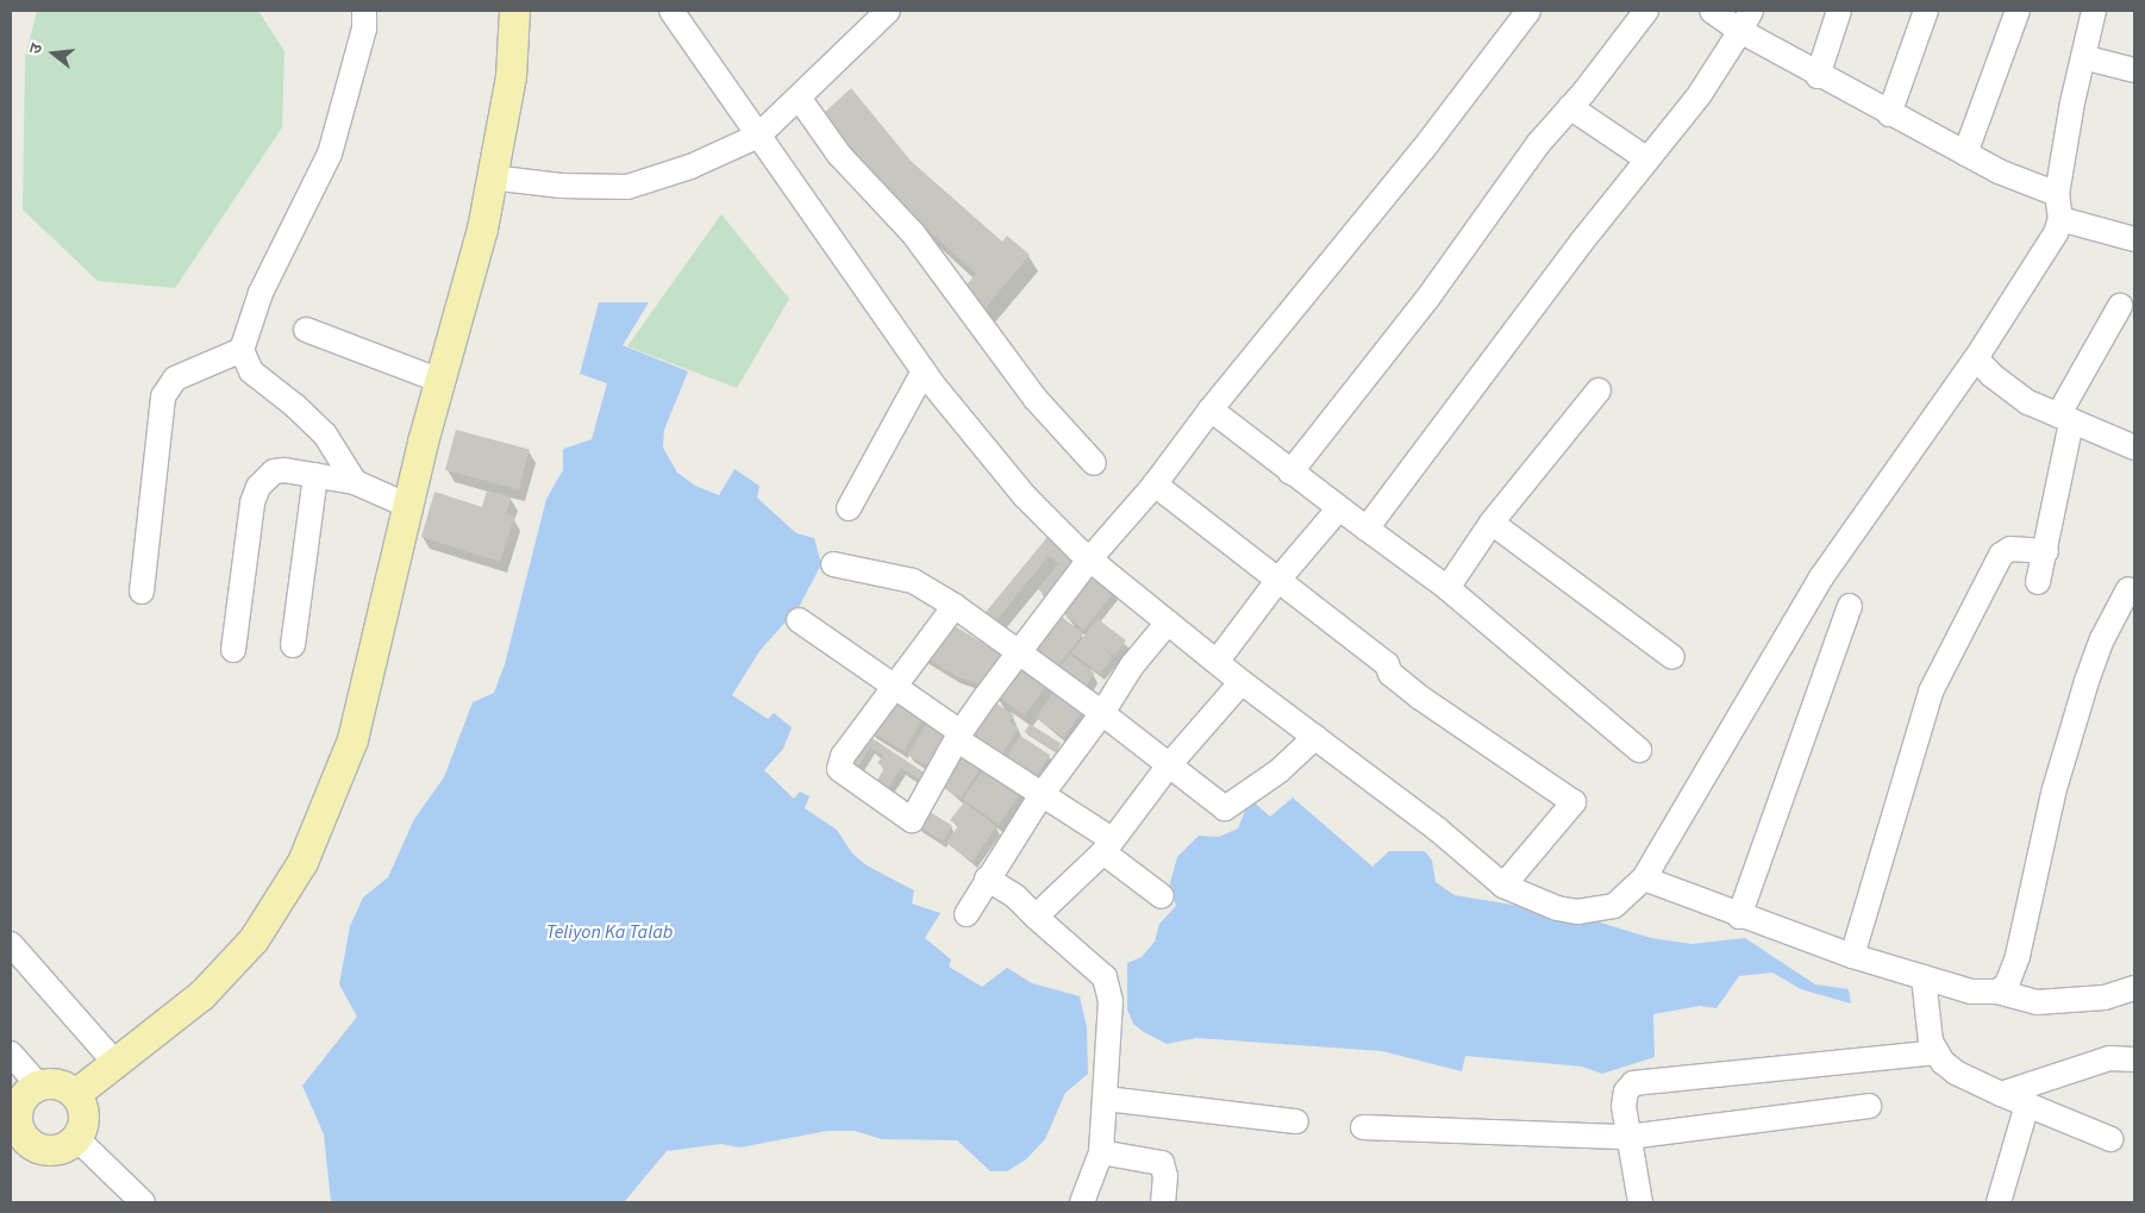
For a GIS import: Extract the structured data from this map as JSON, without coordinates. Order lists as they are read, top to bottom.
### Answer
{
  "water": ["Teliyon Ka Talab"],
  "north": "left"
}
